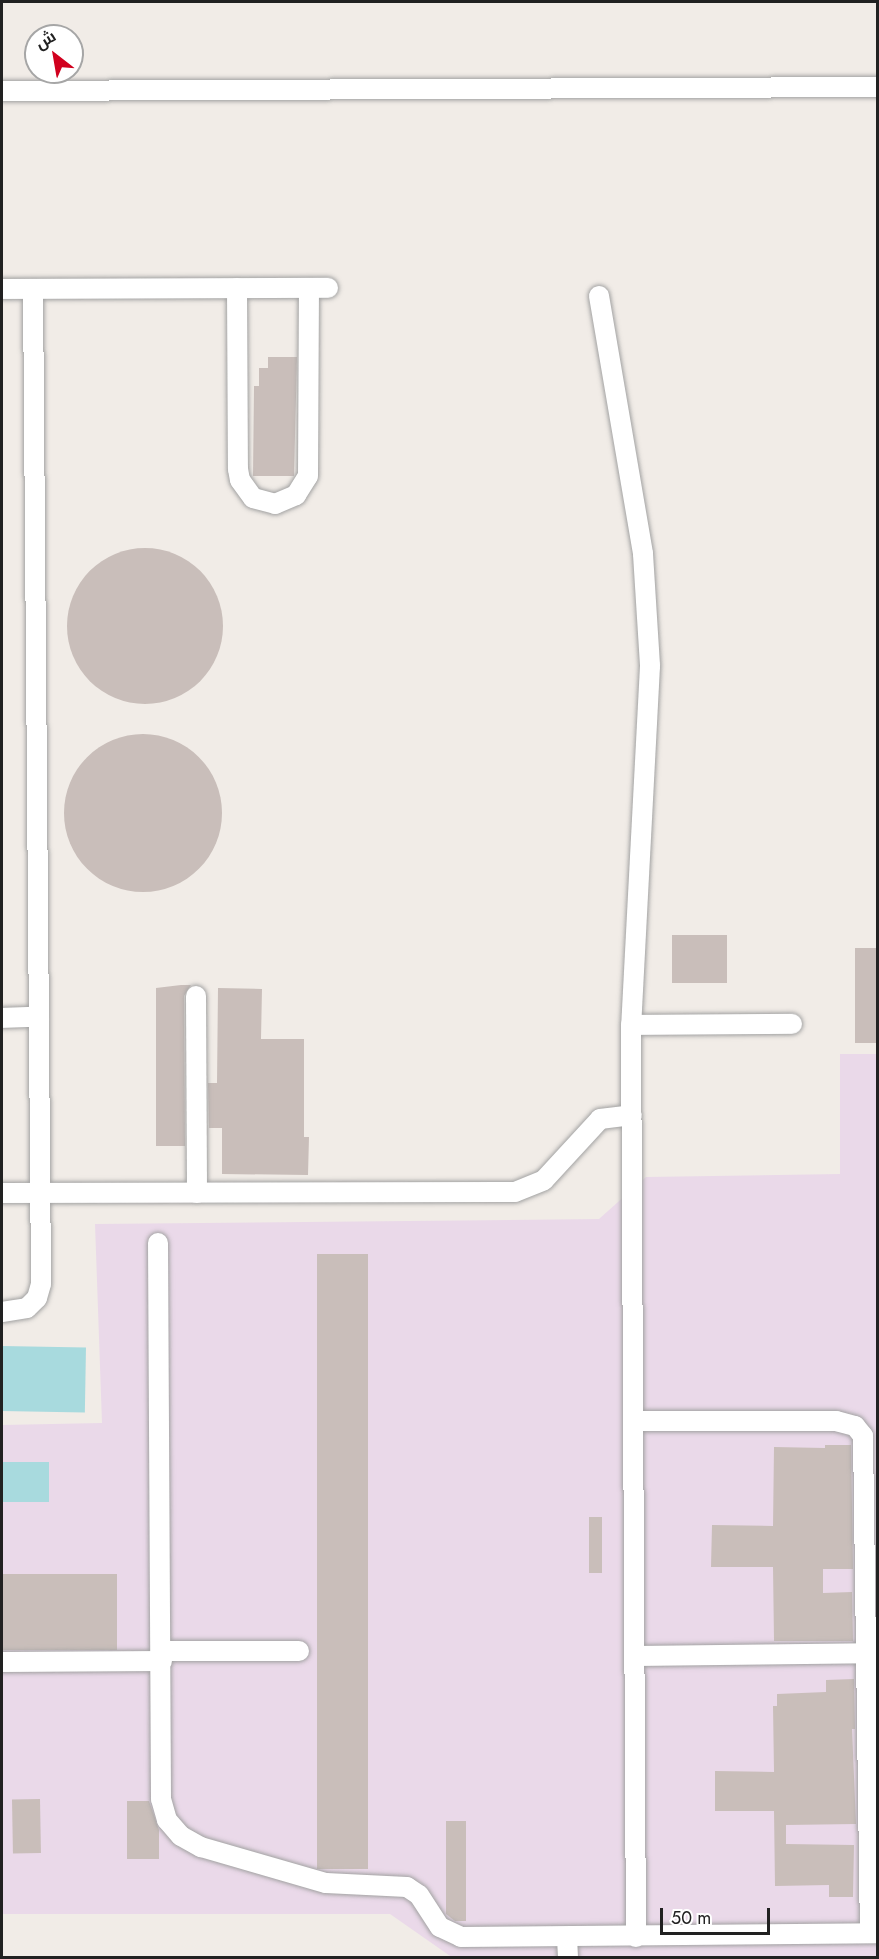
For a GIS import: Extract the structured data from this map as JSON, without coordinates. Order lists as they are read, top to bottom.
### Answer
{
  "scale_bar": "50 m",
  "north": "top left"
}
